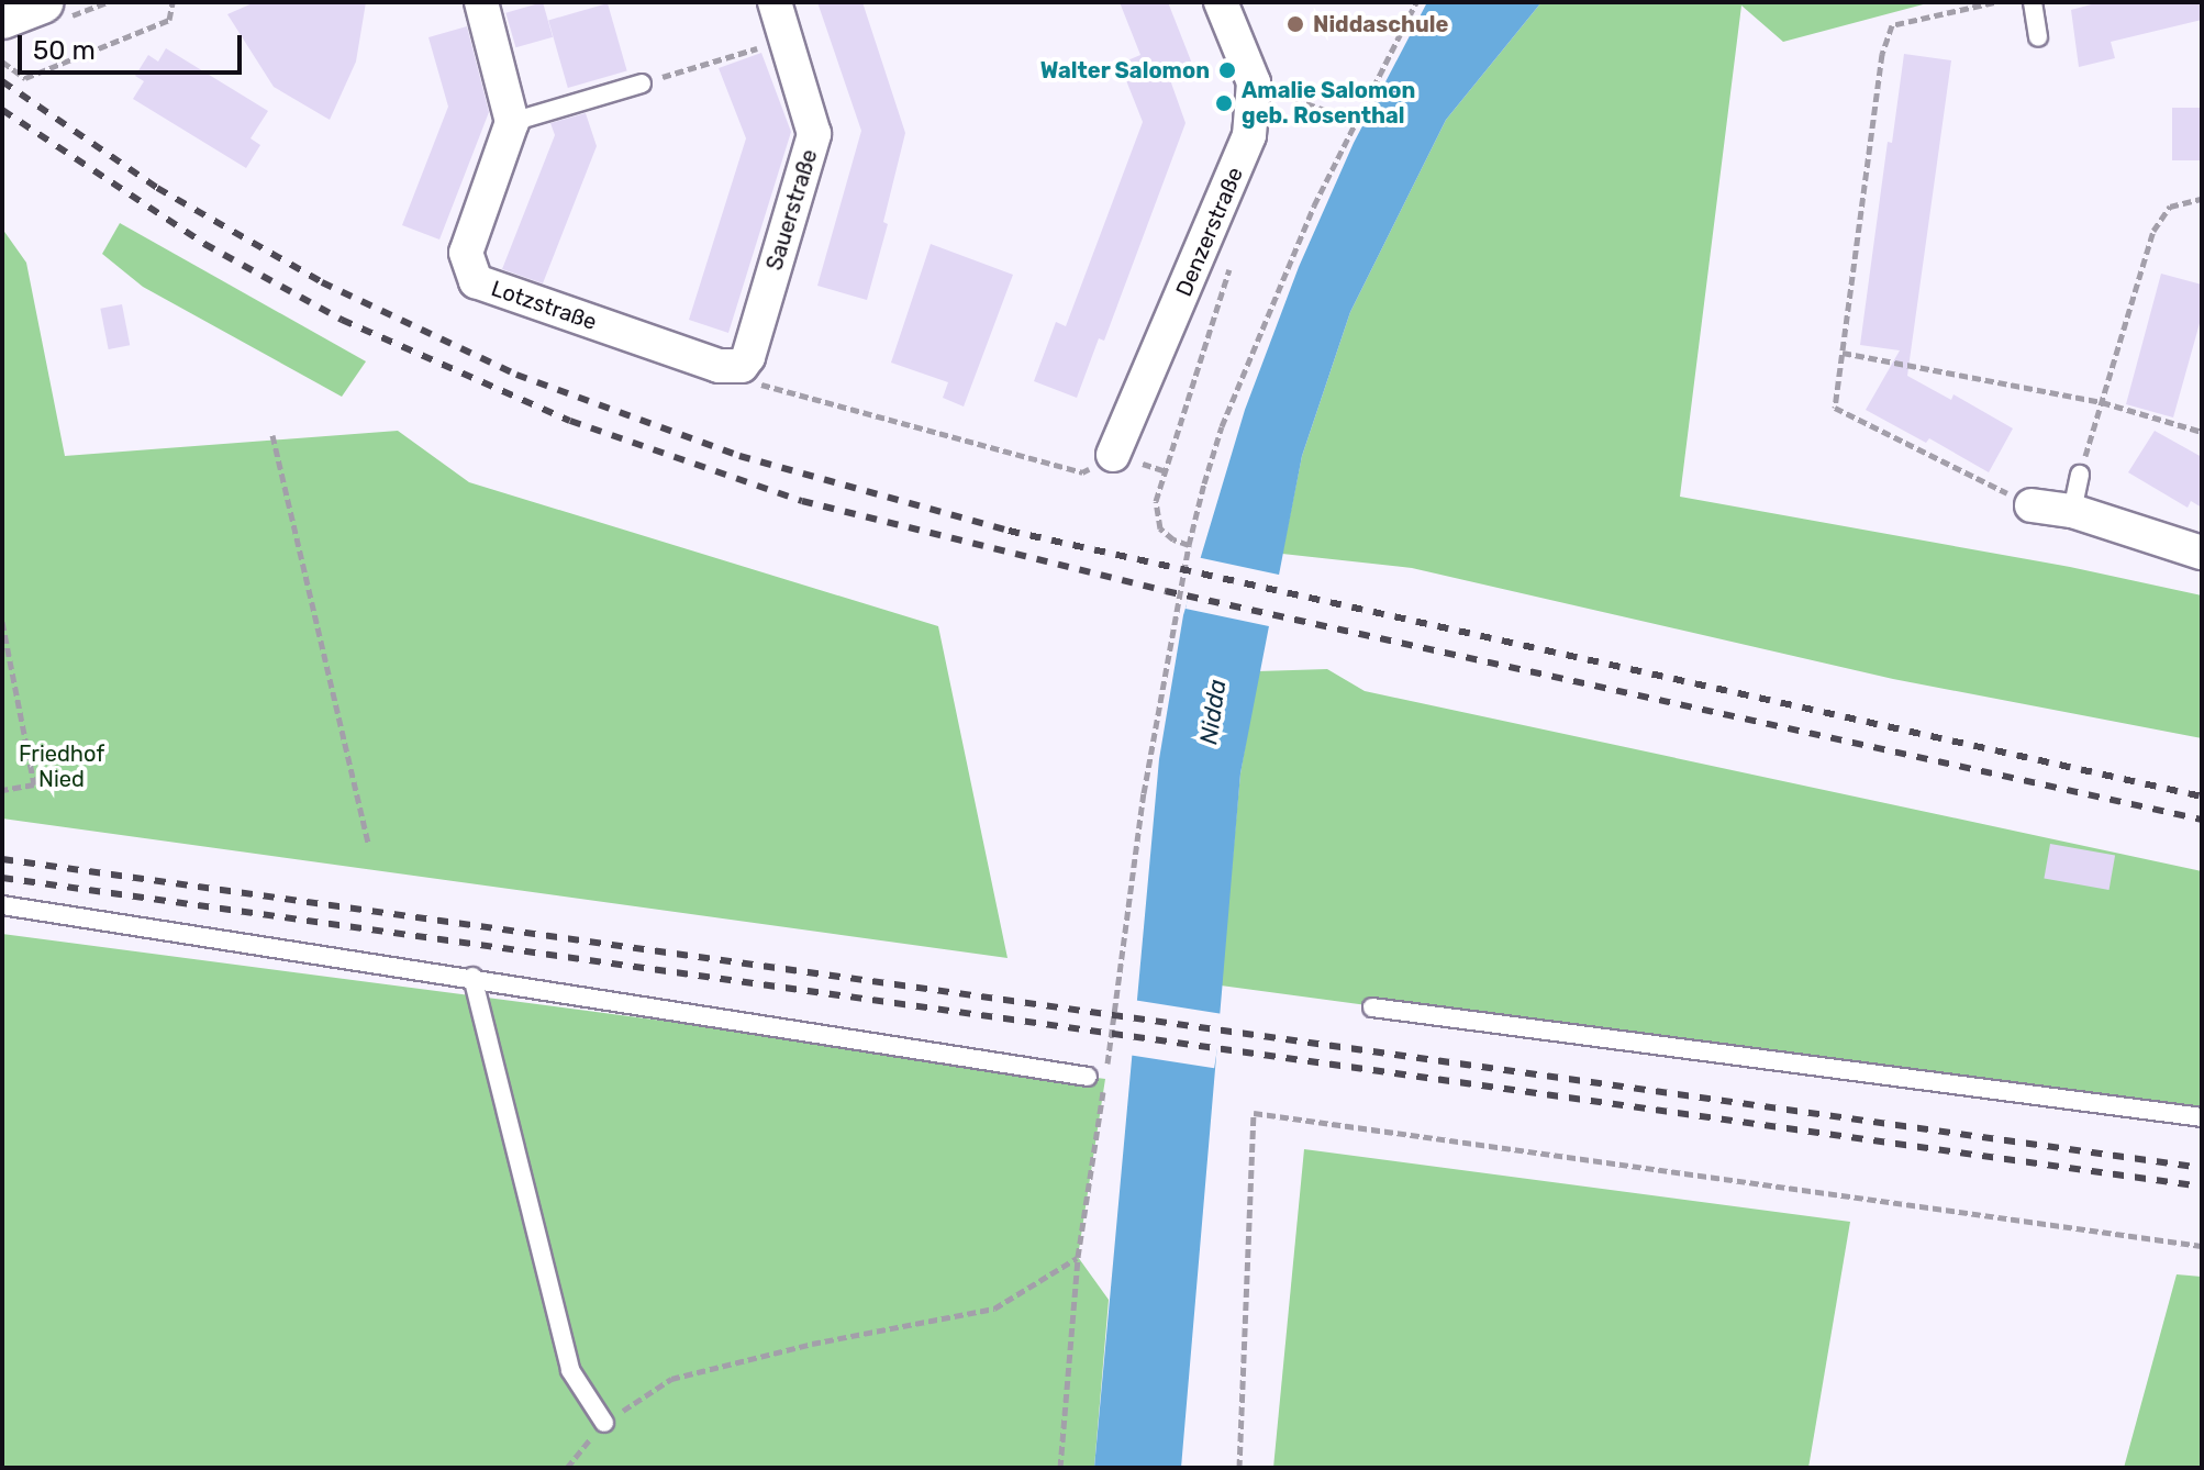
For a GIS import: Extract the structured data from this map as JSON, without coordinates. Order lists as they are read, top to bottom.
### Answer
{
  "streets": {
    "street": ["Sauerstraße", "Denzerstraße", "Lotzstraße"]
  },
  "crossings": [
    ["Sauerstraße", "Lotzstraße"]
  ],
  "water": ["Nidda"],
  "parks": ["Friedhof Nied"],
  "places": ["Niddaschule", "Walter Salomon", "Amalie Salomon geb. Rosenthal"],
  "scale_bar": "50 m"
}
